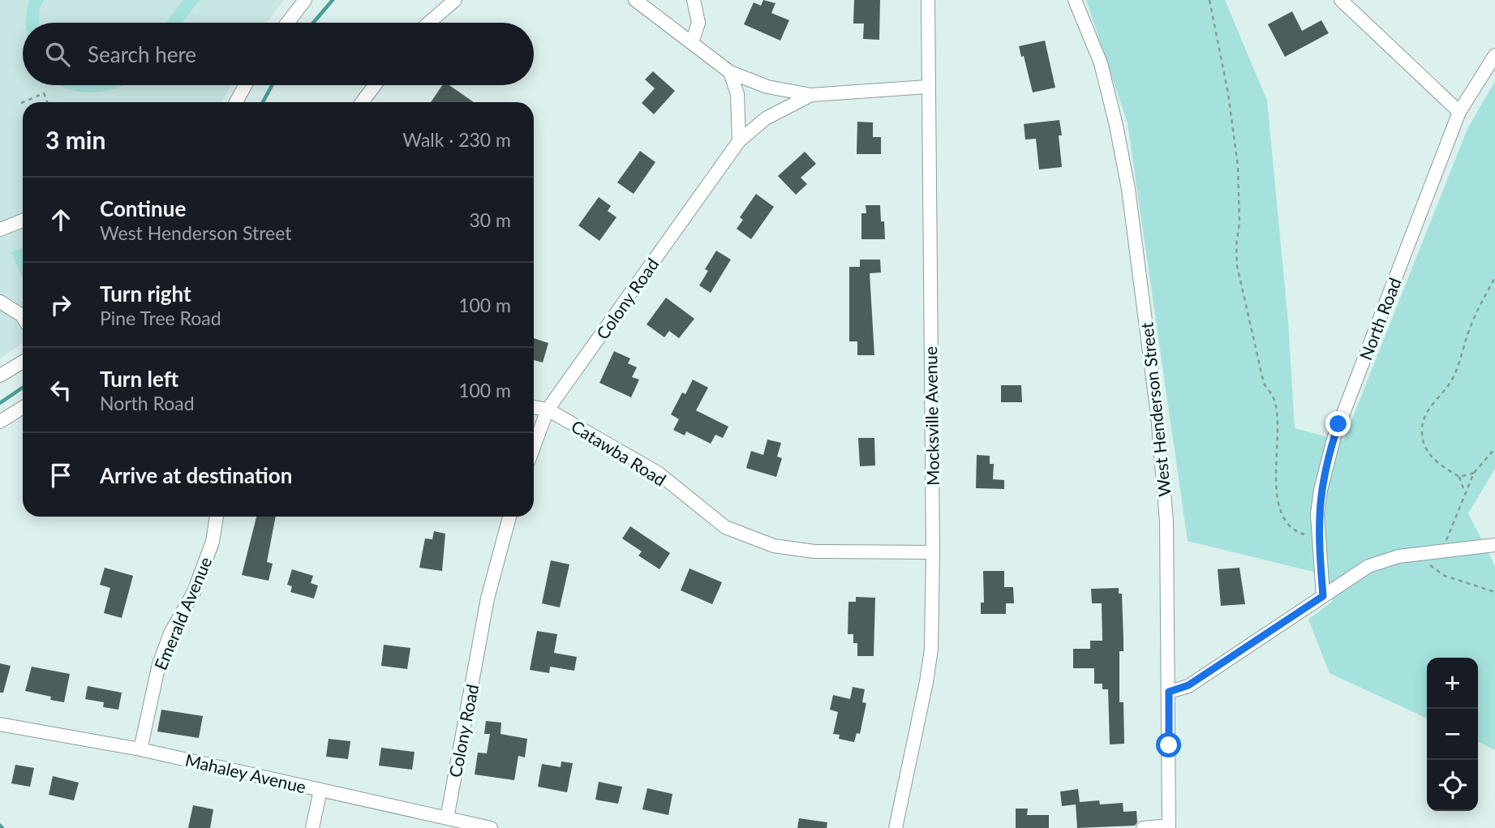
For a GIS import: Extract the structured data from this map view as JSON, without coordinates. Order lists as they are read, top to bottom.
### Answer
{
  "streets": {
    "street": [
      "Colony Road",
      "North Road",
      "West Henderson Street",
      "Mocksville Avenue",
      "Catawba Road",
      "Emerald Avenue",
      "Mahaley Avenue"
    ]
  },
  "crossings": [
    ["Colony Road", "Catawba Road"],
    ["Colony Road", "Mahaley Avenue"],
    ["Mocksville Avenue", "Catawba Road"],
    ["Emerald Avenue", "Mahaley Avenue"]
  ],
  "page": {
    "search": "Search here",
    "heading": ["3 min", "Walk · 230 m"],
    "list": [
      ["Continue", "West Henderson Street", "30 m"],
      ["Turn right", "Pine Tree Road", "100 m"],
      ["Turn left", "North Road", "100 m"],
      "Arrive at destination"
    ],
    "map_buttons": ["+", "−"]
  }
}
